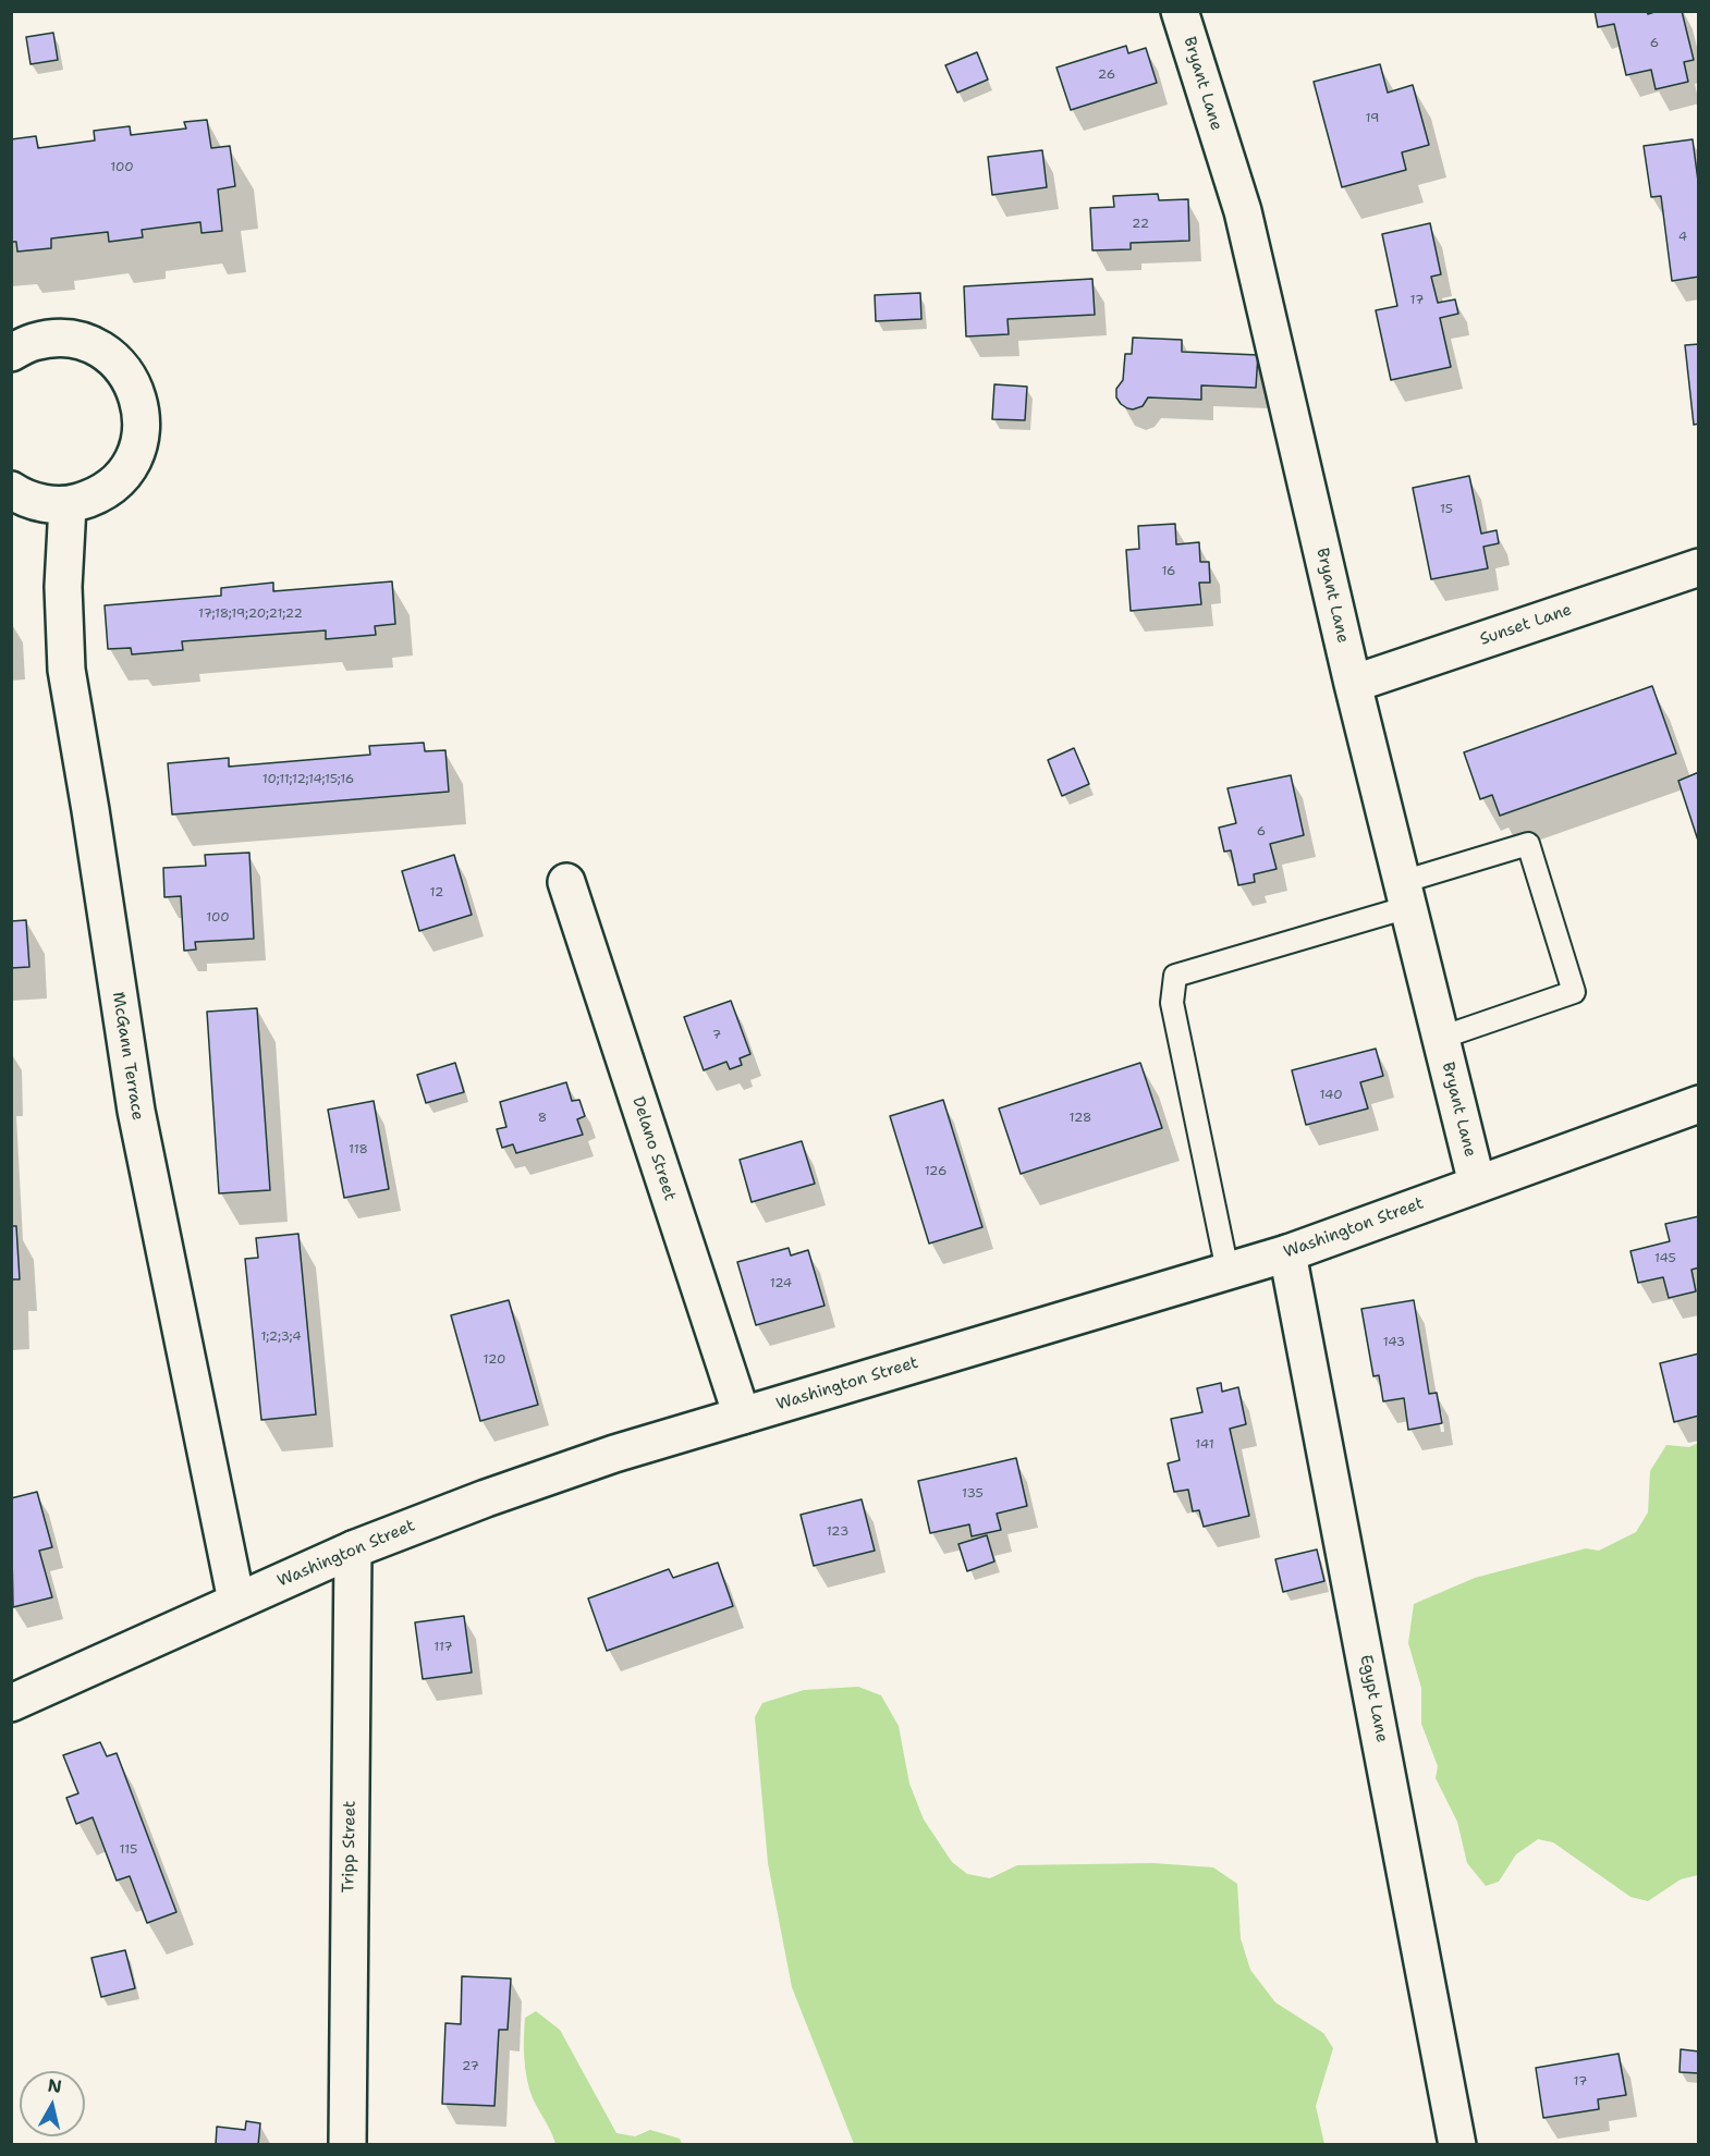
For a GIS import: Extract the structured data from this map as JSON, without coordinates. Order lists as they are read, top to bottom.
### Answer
{
  "streets": {
    "street": [
      "Bryant Lane",
      "Sunset Lane",
      "McGann Terrace",
      "Delano Street",
      "Washington Street",
      "Egypt Lane",
      "Tripp Street"
    ]
  },
  "crossings": [
    ["Bryant Lane", "Sunset Lane"],
    ["Bryant Lane", "Washington Street"],
    ["McGann Terrace", "Washington Street"],
    ["Delano Street", "Washington Street"],
    ["Washington Street", "Egypt Lane"],
    ["Washington Street", "Tripp Street"]
  ],
  "house_numbers": [
    "6",
    "26",
    "19",
    "100",
    "22",
    "4",
    "17",
    "15",
    "16",
    "17;18;19;20;21;22",
    "10;11;12;14;15;16",
    "6",
    "12",
    "100",
    "7",
    "140",
    "8",
    "128",
    "118",
    "126",
    "145",
    "124",
    "1;2;3;4",
    "143",
    "120",
    "141",
    "135",
    "123",
    "117",
    "115",
    "27",
    "17"
  ],
  "north": "top"
}
